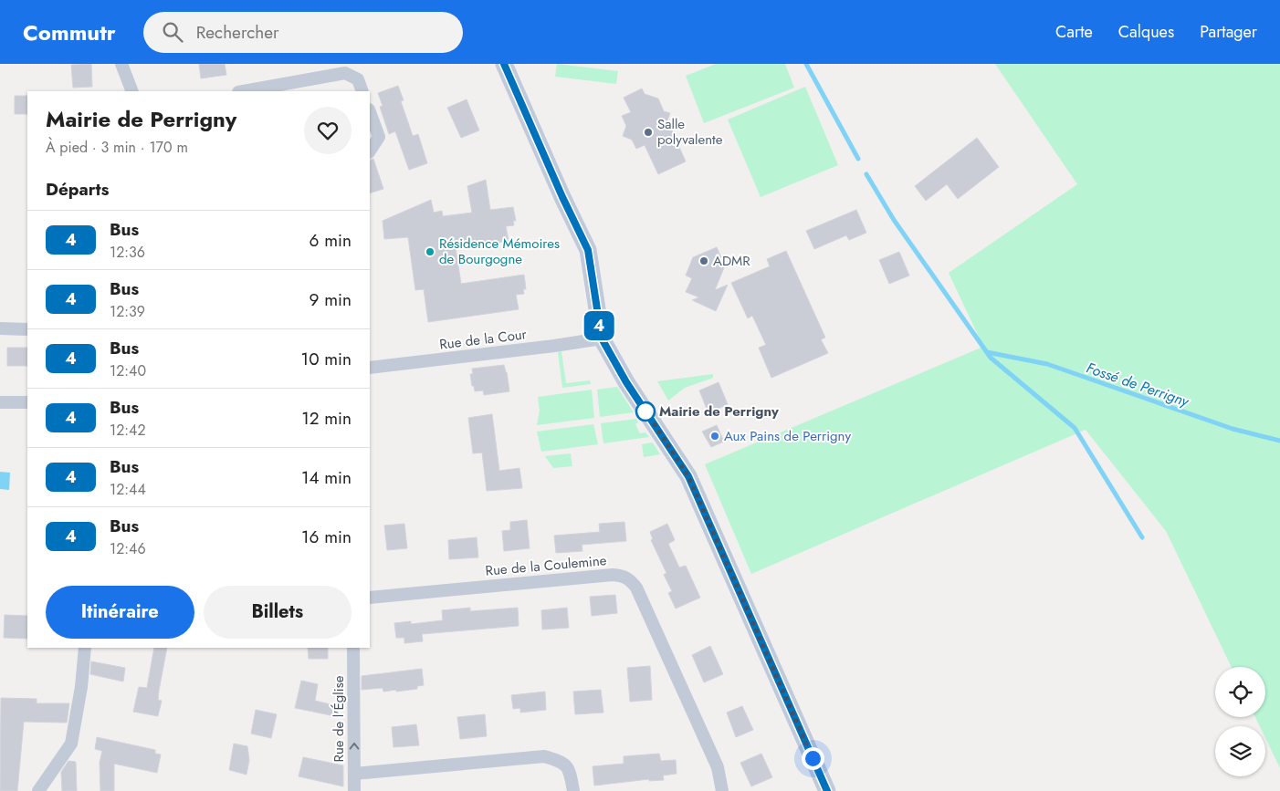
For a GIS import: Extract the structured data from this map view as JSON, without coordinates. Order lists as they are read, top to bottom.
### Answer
{
  "streets": {
    "street": ["Rue de la Cour", "Rue de la Coulemine", "Rue de l'Église"]
  },
  "one_way": ["Rue de l'Église"],
  "water": ["Fossé de Perrigny"],
  "places": [
    "Salle polyvalente",
    "Résidence Mémoires de Bourgogne",
    "ADMR",
    "Mairie de Perrigny",
    "Aux Pains de Perrigny"
  ],
  "lines": ["bus line 4"],
  "page": {
    "header": "Commutr",
    "search": "Rechercher",
    "nav": ["Carte", "Calques", "Partager"],
    "on_map": "4",
    "heading": [
      ["Mairie de Perrigny", "À pied · 3 min · 170 m"],
      "Départs"
    ],
    "list": [
      {
        "mark": "4",
        "name": "Bus",
        "note": "12:36",
        "value": "6 min"
      },
      {
        "mark": "4",
        "name": "Bus",
        "note": "12:39",
        "value": "9 min"
      },
      {
        "mark": "4",
        "name": "Bus",
        "note": "12:40",
        "value": "10 min"
      },
      {
        "mark": "4",
        "name": "Bus",
        "note": "12:42",
        "value": "12 min"
      },
      {
        "mark": "4",
        "name": "Bus",
        "note": "12:44",
        "value": "14 min"
      },
      {
        "mark": "4",
        "name": "Bus",
        "note": "12:46",
        "value": "16 min"
      }
    ],
    "buttons": ["Itinéraire", "Billets"]
  }
}
